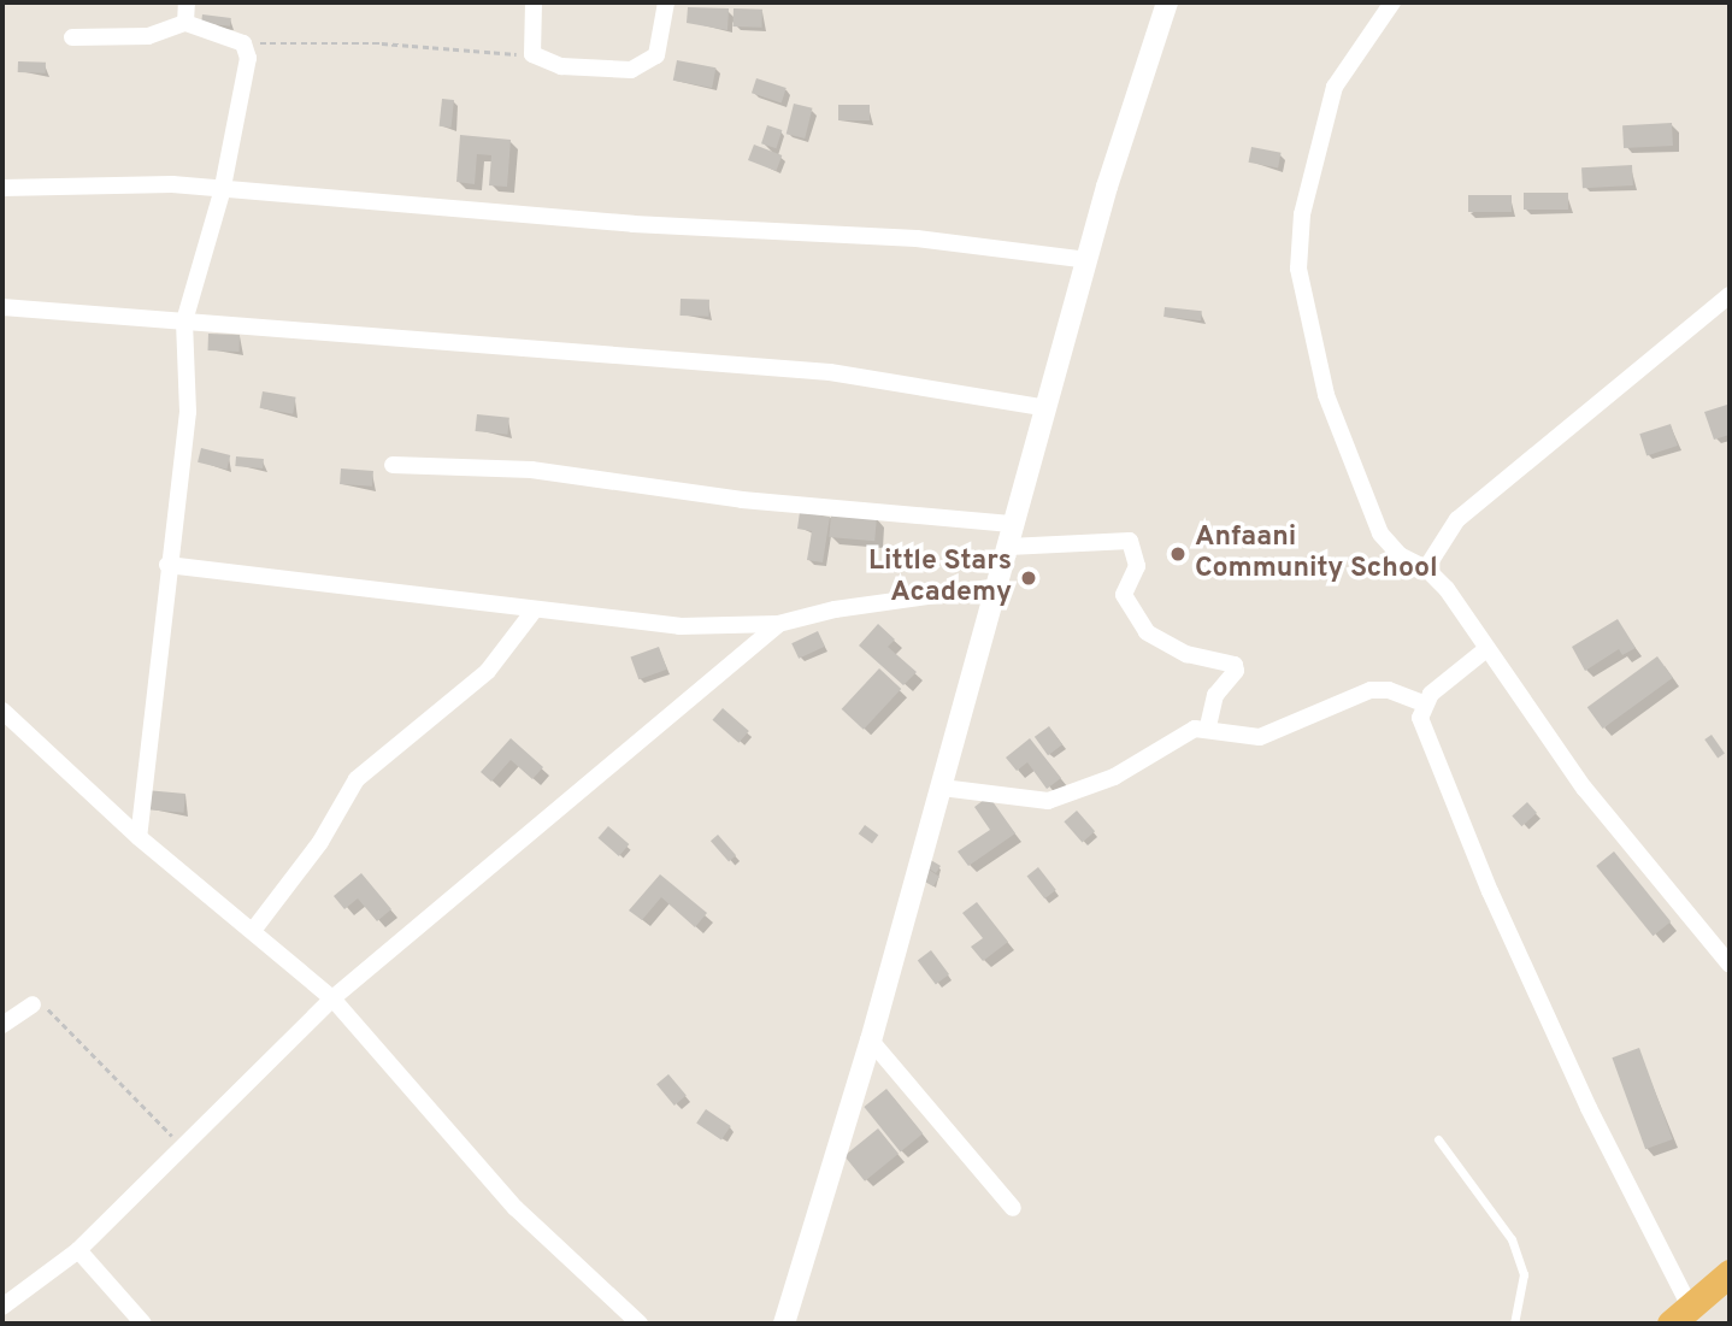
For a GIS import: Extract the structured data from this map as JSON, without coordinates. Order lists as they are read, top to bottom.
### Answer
{
  "places": ["Anfaani Community School", "Little Stars Academy"]
}
